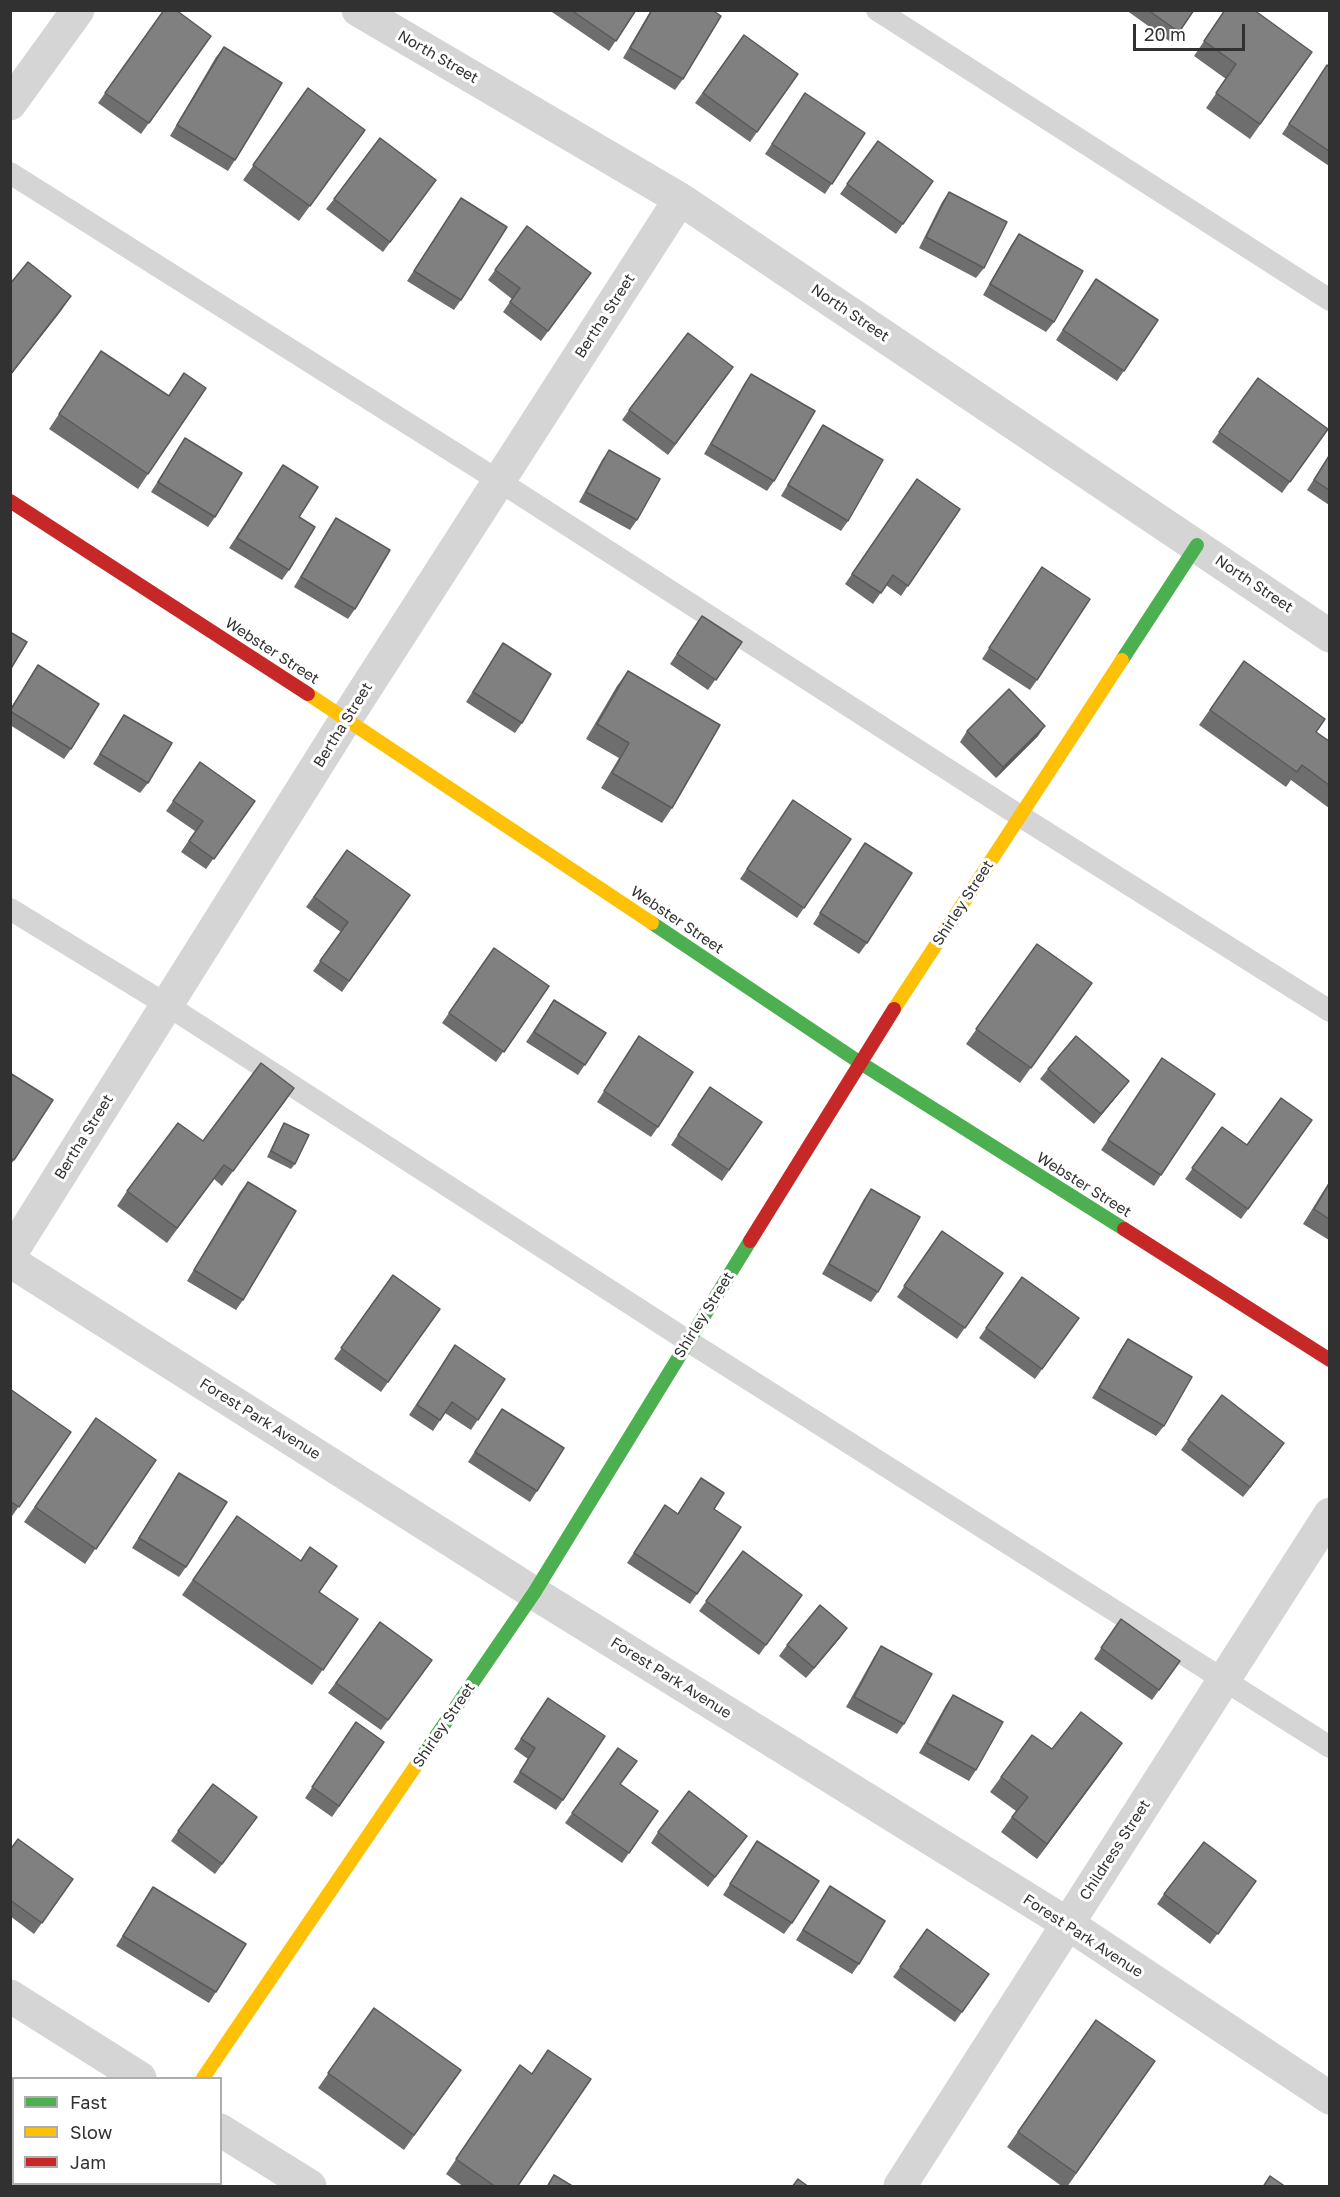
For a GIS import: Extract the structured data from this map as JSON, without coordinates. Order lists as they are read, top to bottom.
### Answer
{
  "streets": {
    "street": [
      "North Street",
      "Bertha Street",
      "Webster Street",
      "Shirley Street",
      "Forest Park Avenue",
      "Childress Street"
    ]
  },
  "crossings": [
    ["North Street", "Bertha Street"],
    ["North Street", "Shirley Street"],
    ["Bertha Street", "Webster Street"],
    ["Webster Street", "Shirley Street"],
    ["Shirley Street", "Forest Park Avenue"],
    ["Forest Park Avenue", "Childress Street"]
  ],
  "legend": ["Fast", "Slow", "Jam"],
  "scale_bar": "20 m"
}
